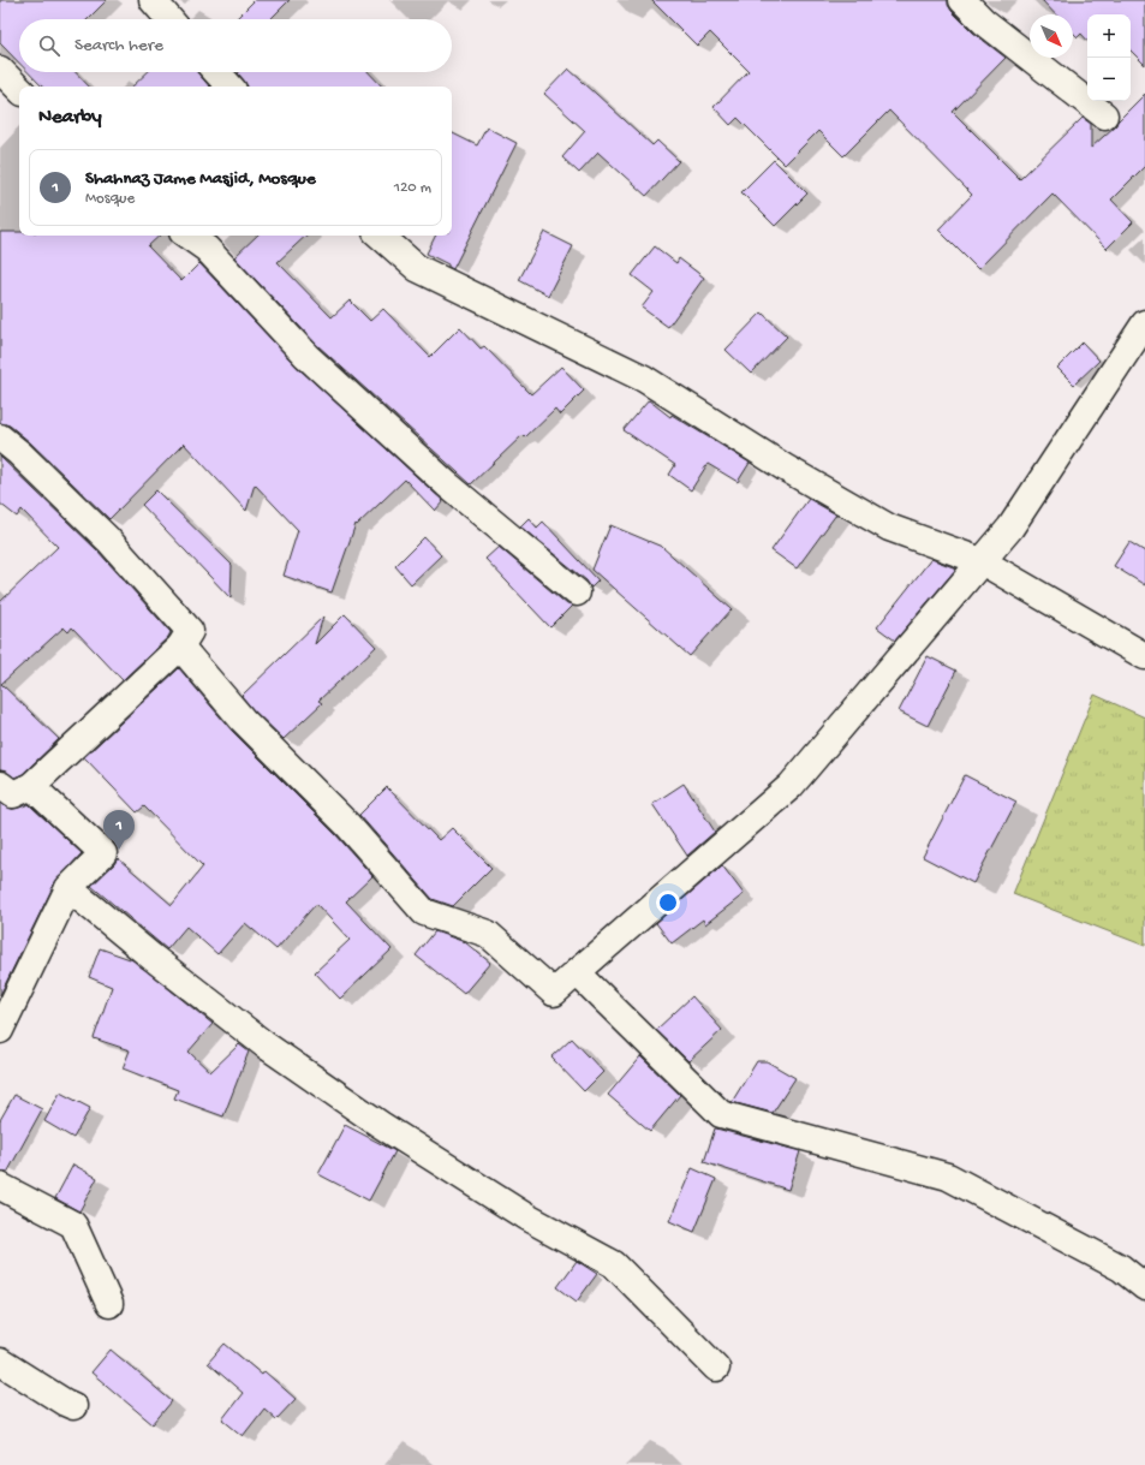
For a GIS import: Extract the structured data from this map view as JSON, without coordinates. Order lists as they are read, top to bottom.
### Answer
{
  "north": "bottom right",
  "page": {
    "map_buttons": ["+", "−"],
    "search": "Search here",
    "heading": "Nearby",
    "list": [
      {
        "mark": "1",
        "name": "Shahnaz Jame Masjid, Mosque",
        "note": "Mosque",
        "value": "120 m"
      }
    ],
    "pins": "1"
  }
}
